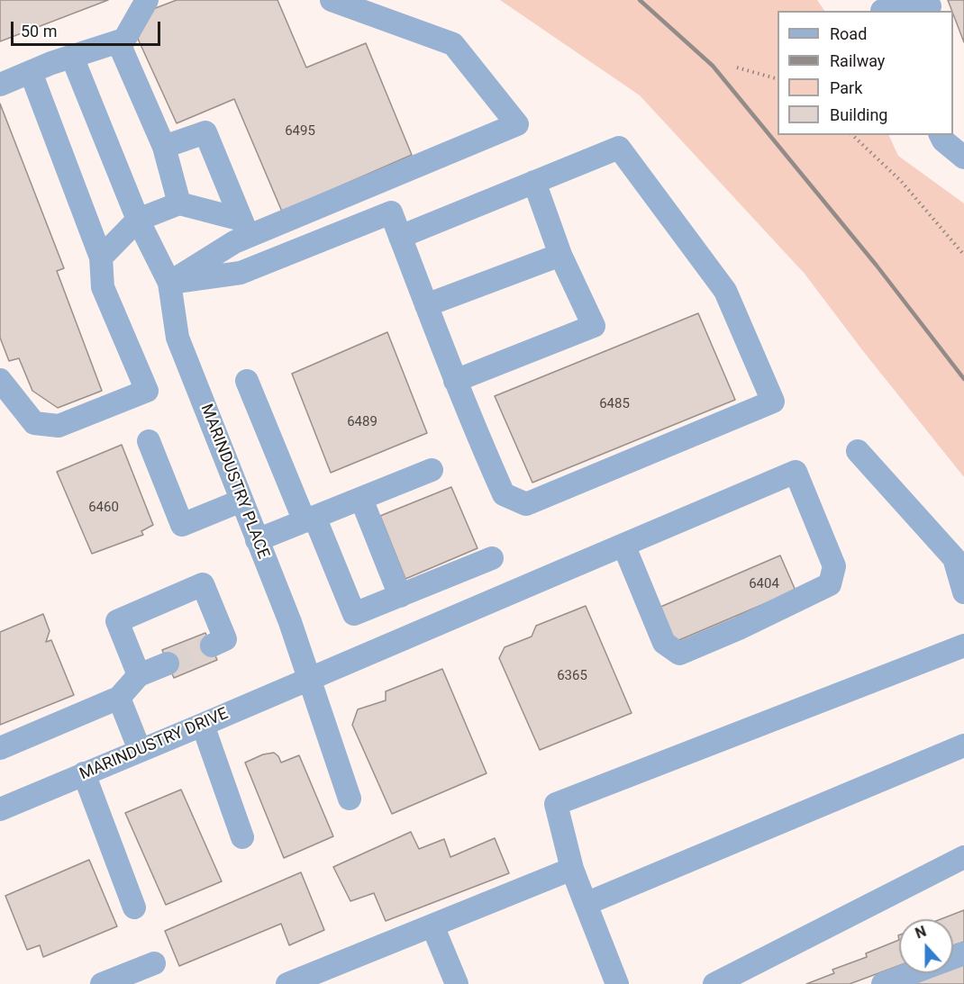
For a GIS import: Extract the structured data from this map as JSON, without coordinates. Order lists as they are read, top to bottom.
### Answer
{
  "streets": {
    "street": ["MARINDUSTRY PLACE", "MARINDUSTRY DRIVE"]
  },
  "crossings": [
    ["MARINDUSTRY PLACE", "MARINDUSTRY DRIVE"]
  ],
  "house_numbers": [
    "6495",
    "6485",
    "6489",
    "6460",
    "6404",
    "6365"
  ],
  "legend": [
    "Road",
    "Railway",
    "Park",
    "Building"
  ],
  "scale_bar": "50 m",
  "north": "top"
}
